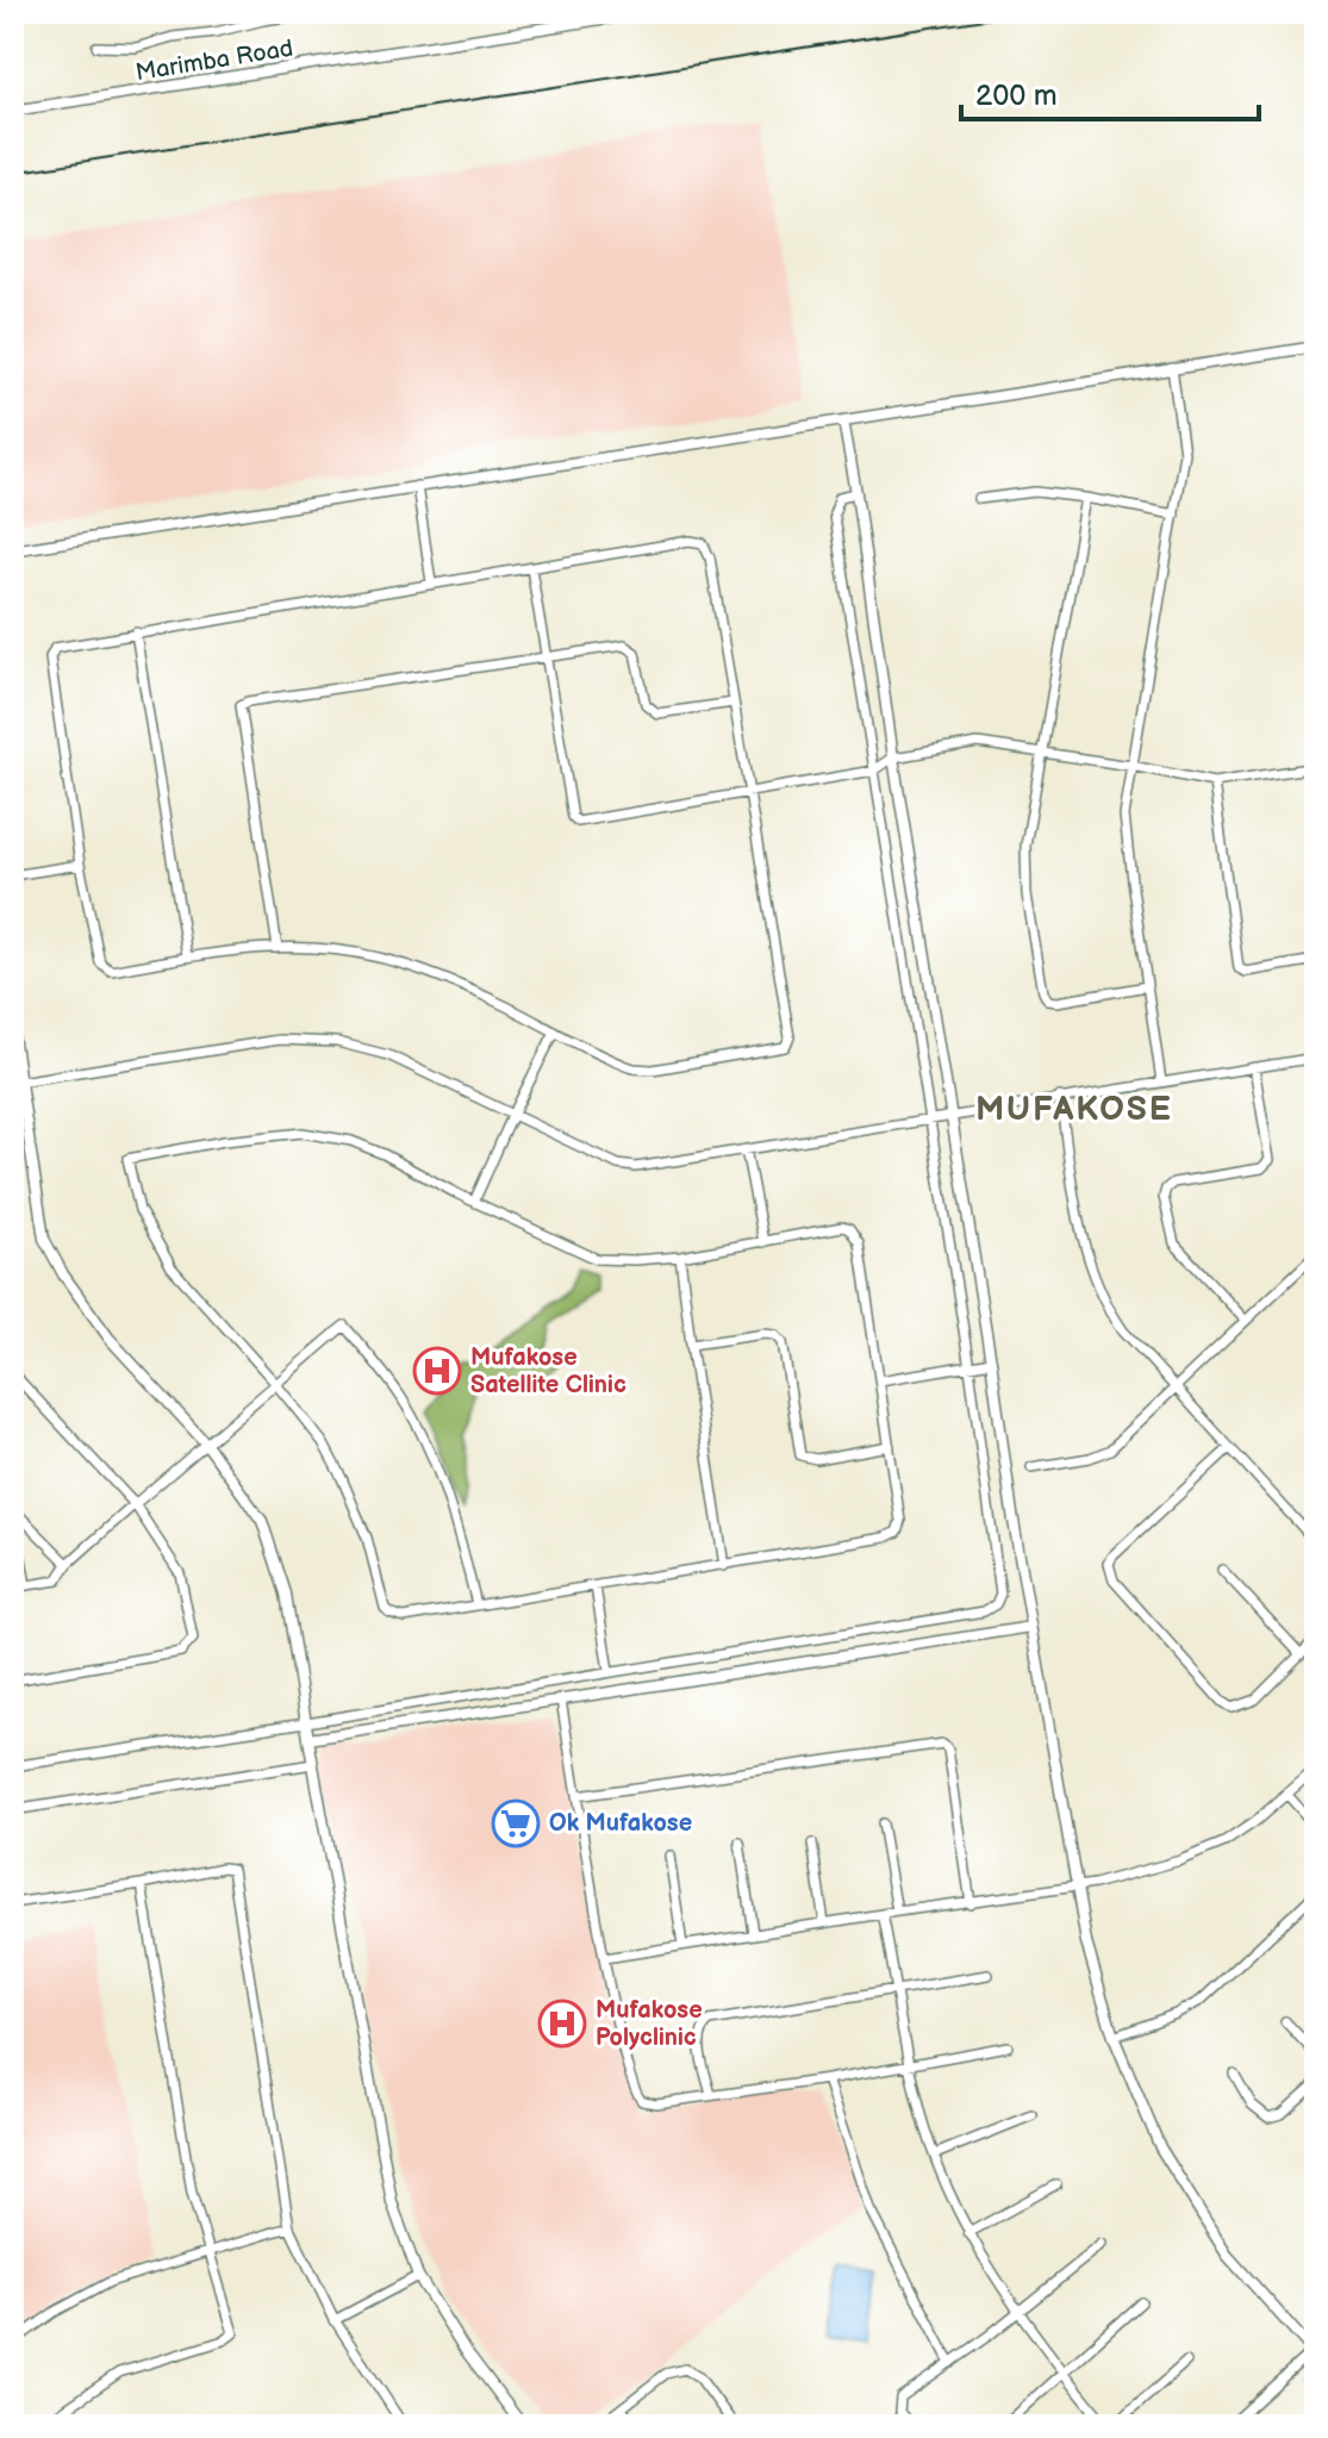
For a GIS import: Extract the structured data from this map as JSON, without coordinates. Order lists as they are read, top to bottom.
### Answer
{
  "streets": {
    "street": ["Marimba Road"]
  },
  "districts": ["MUFAKOSE"],
  "places": {
    "hospital": ["Mufakose Satellite Clinic", "Mufakose Polyclinic"],
    "supermarket": ["Ok Mufakose"]
  },
  "scale_bar": "200 m"
}
